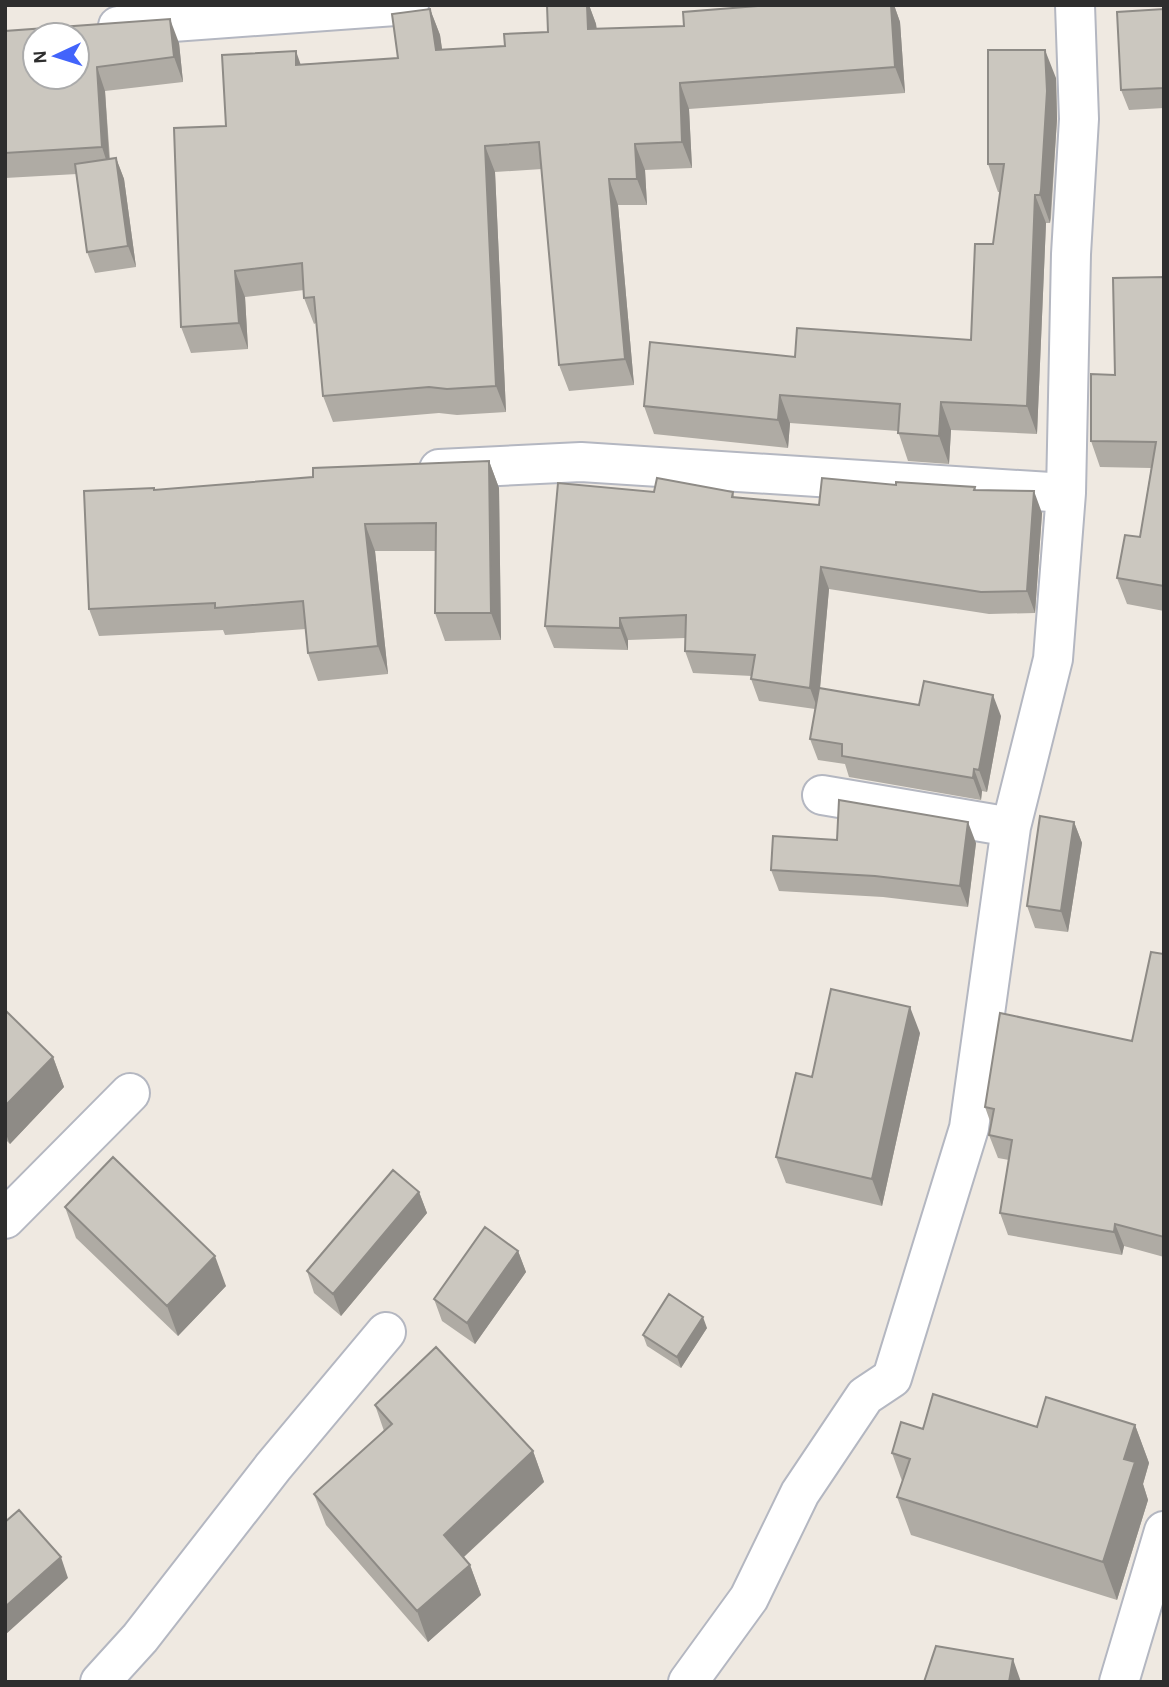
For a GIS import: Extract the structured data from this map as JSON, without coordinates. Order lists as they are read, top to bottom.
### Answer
{
  "north": "left"
}
